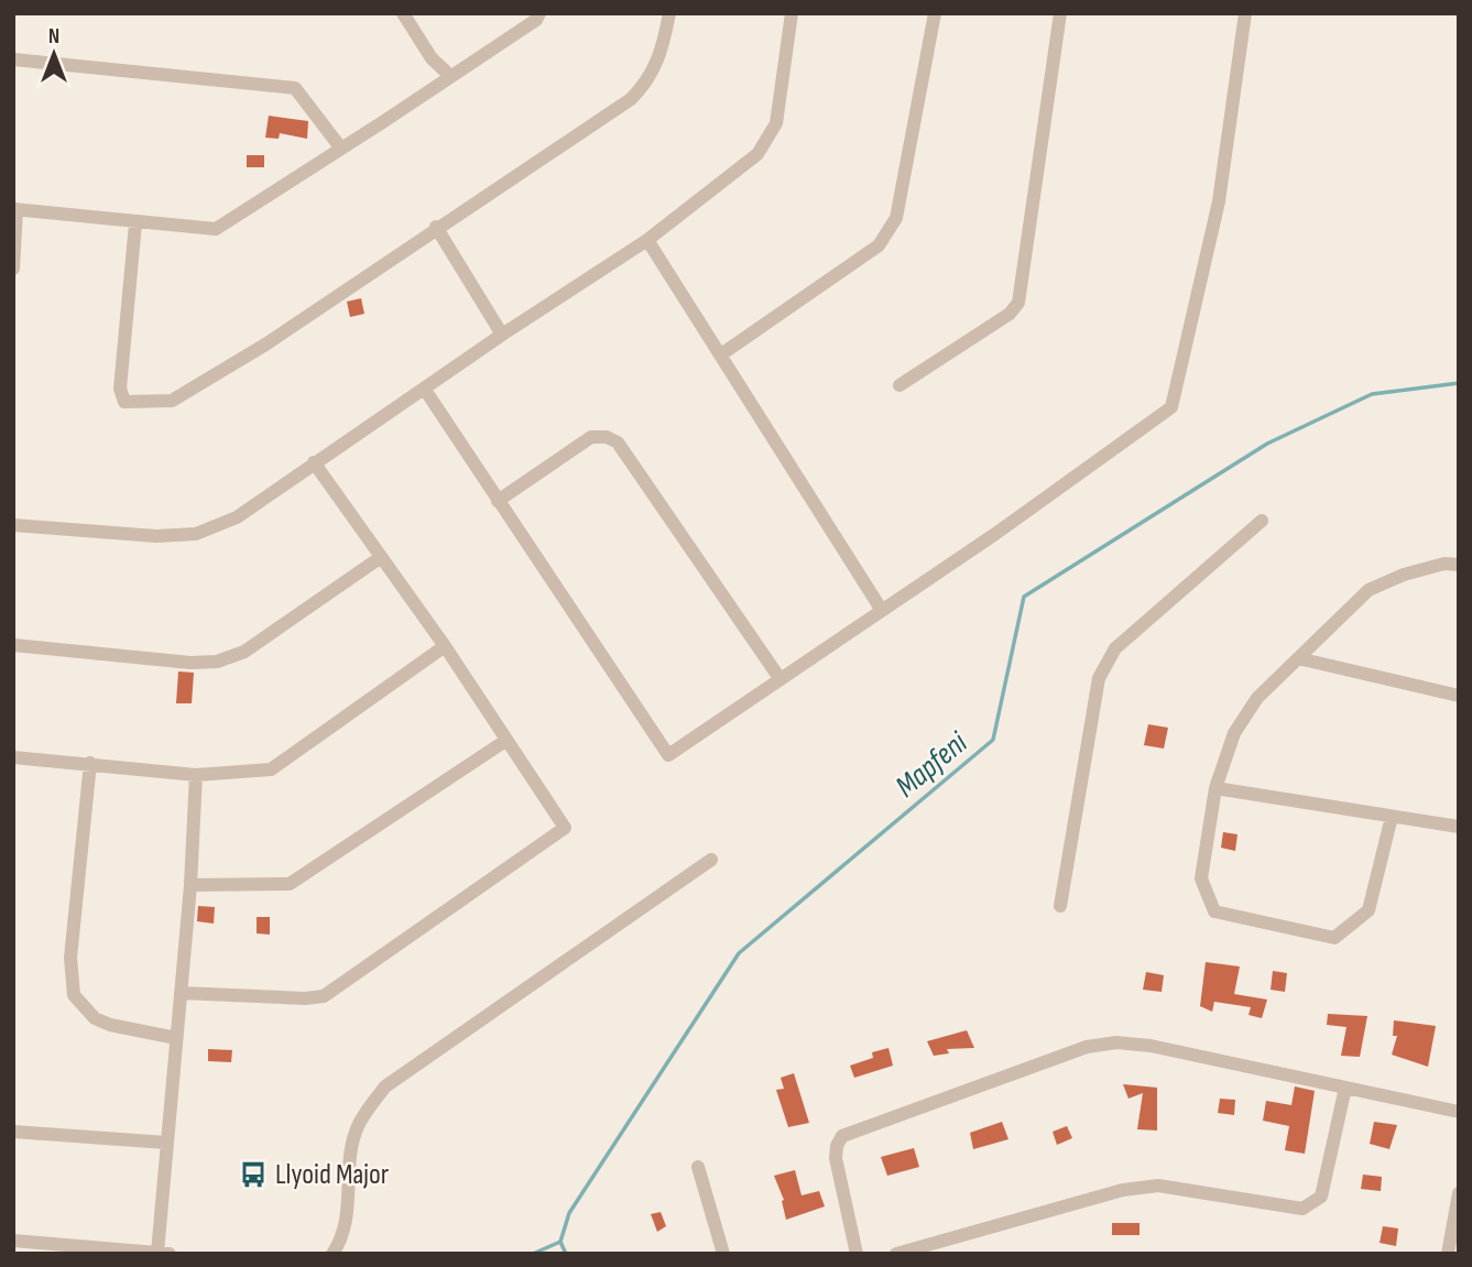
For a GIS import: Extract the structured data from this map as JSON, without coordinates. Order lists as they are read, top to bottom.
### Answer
{
  "water": ["Mapfeni"],
  "places": {
    "bus stop": ["Llyoid Major"]
  },
  "north": "top"
}
